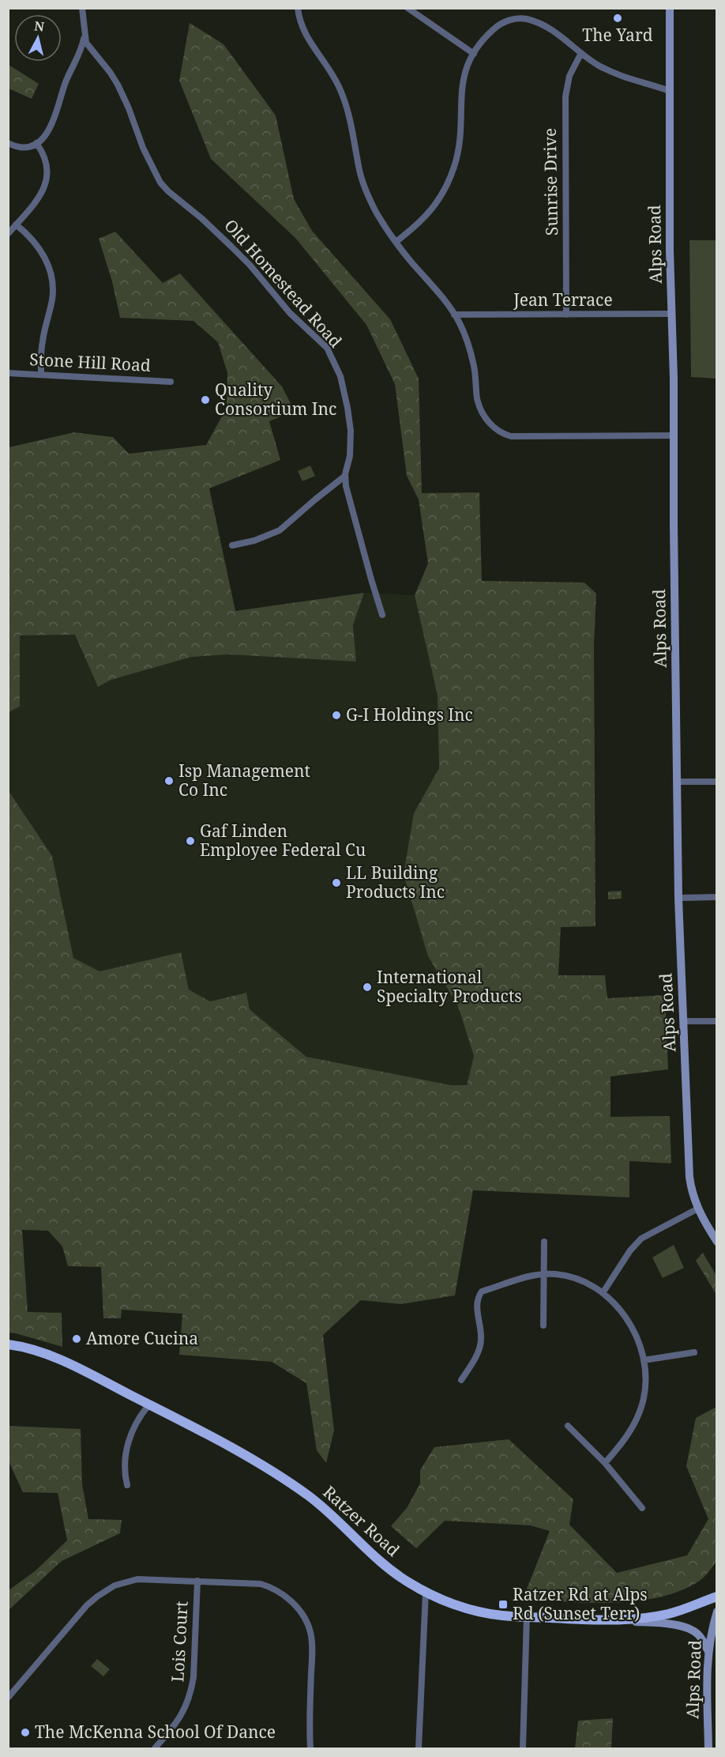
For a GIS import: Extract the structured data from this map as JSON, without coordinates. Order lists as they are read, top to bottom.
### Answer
{
  "streets": {
    "main road": ["Alps Road", "Ratzer Road"],
    "street": [
      "Sunrise Drive",
      "Old Homestead Road",
      "Jean Terrace",
      "Stone Hill Road",
      "Lois Court"
    ]
  },
  "crossings": [
    ["Sunrise Drive", "Jean Terrace"],
    ["Alps Road", "Jean Terrace"]
  ],
  "places": {
    "other": [
      "The Yard",
      "Quality Consortium Inc",
      "G-I Holdings Inc",
      "Isp Management Co Inc",
      "Gaf Linden Employee Federal Cu",
      "LL Building Products Inc",
      "International Specialty Products",
      "Amore Cucina",
      "The McKenna School Of Dance"
    ],
    "transit": ["Ratzer Rd at Alps Rd (Sunset Terr)"]
  },
  "north": "top"
}
